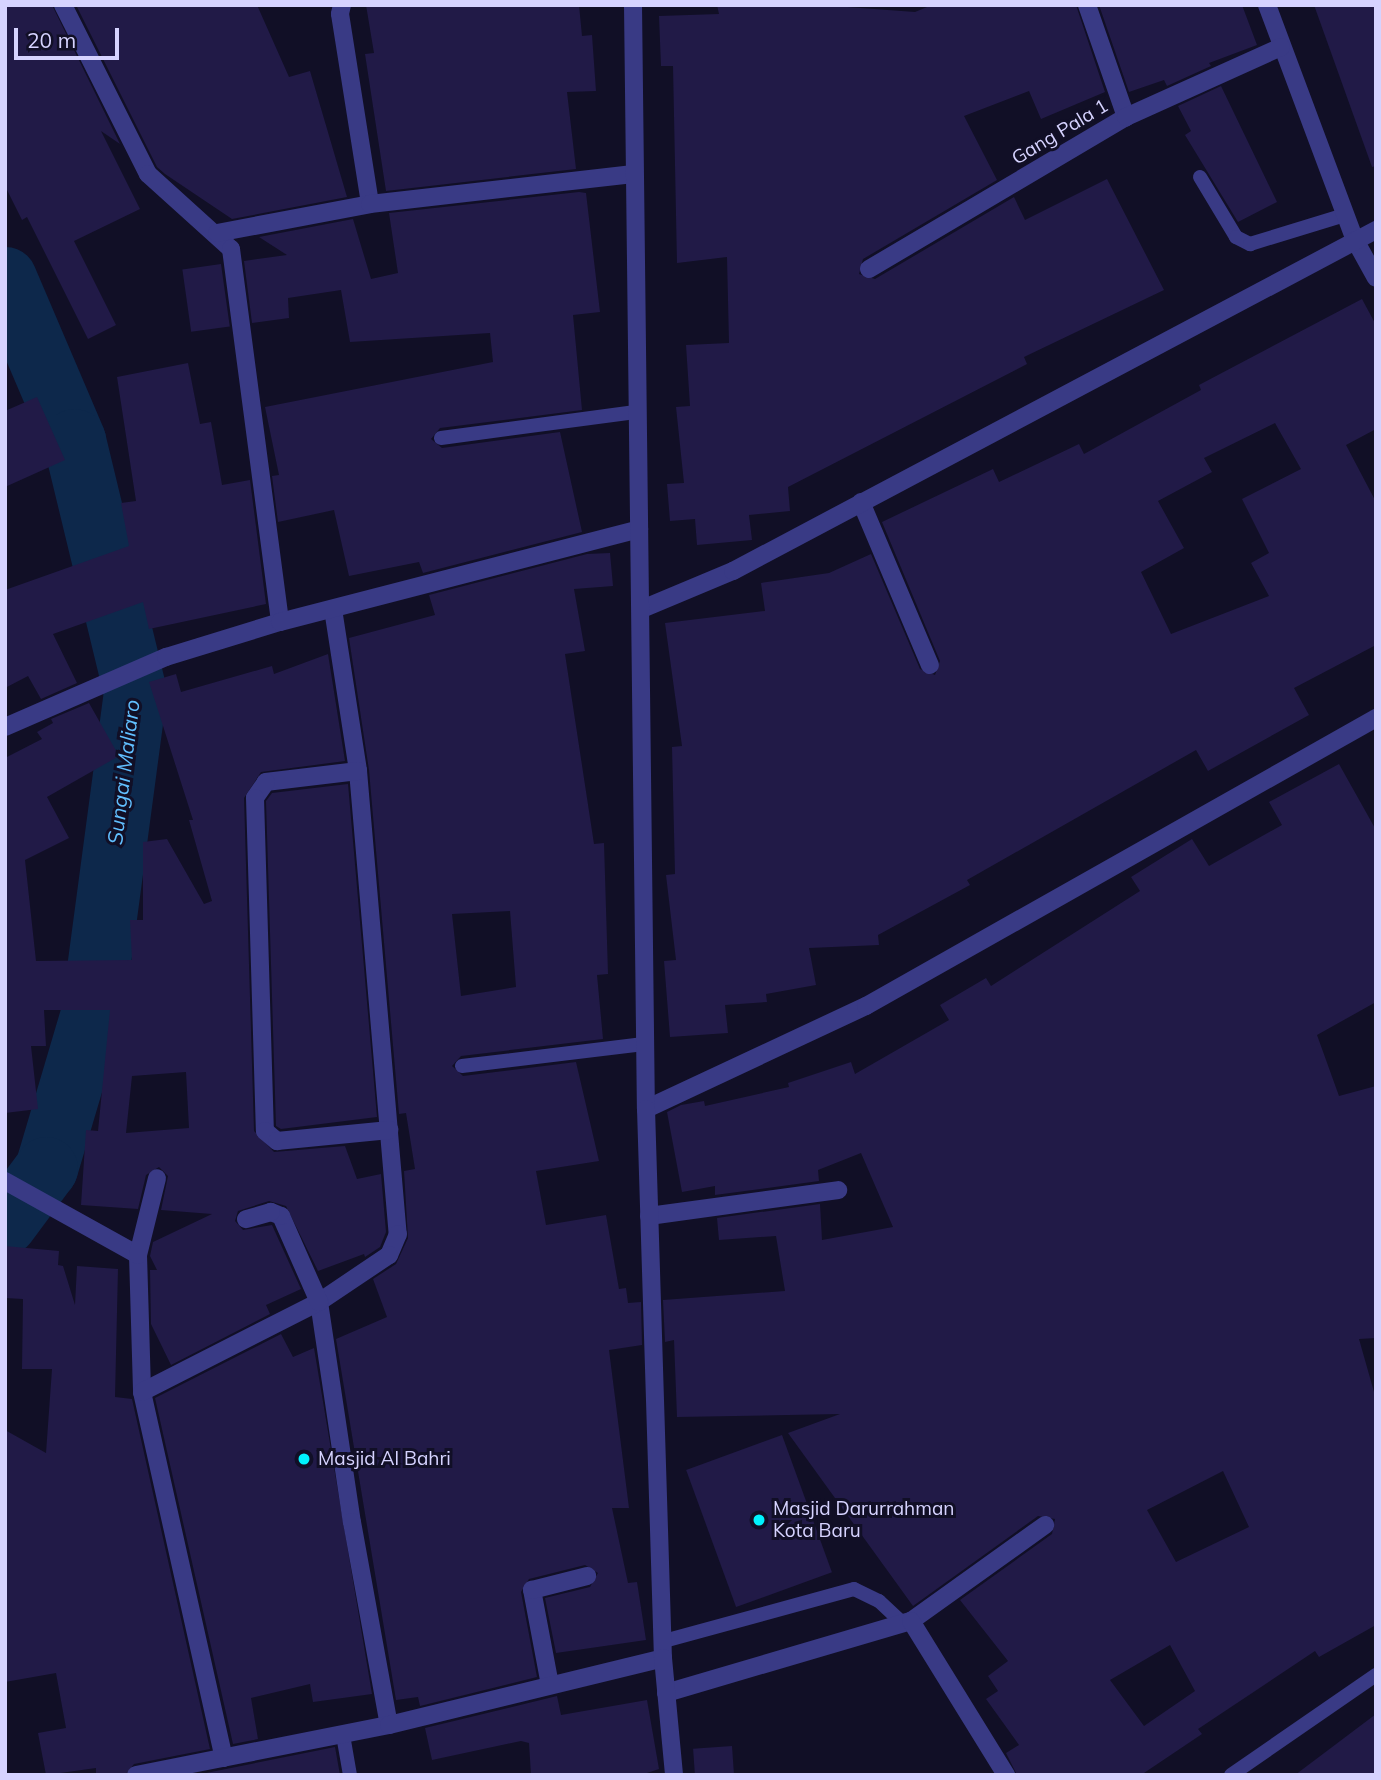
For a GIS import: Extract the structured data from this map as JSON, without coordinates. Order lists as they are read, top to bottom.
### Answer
{
  "streets": {
    "street": ["Gang Pala 1"]
  },
  "water": ["Sungai Maliaro"],
  "places": ["Masjid Al Bahri", "Masjid Darurrahman Kota Baru"],
  "scale_bar": "20 m"
}
